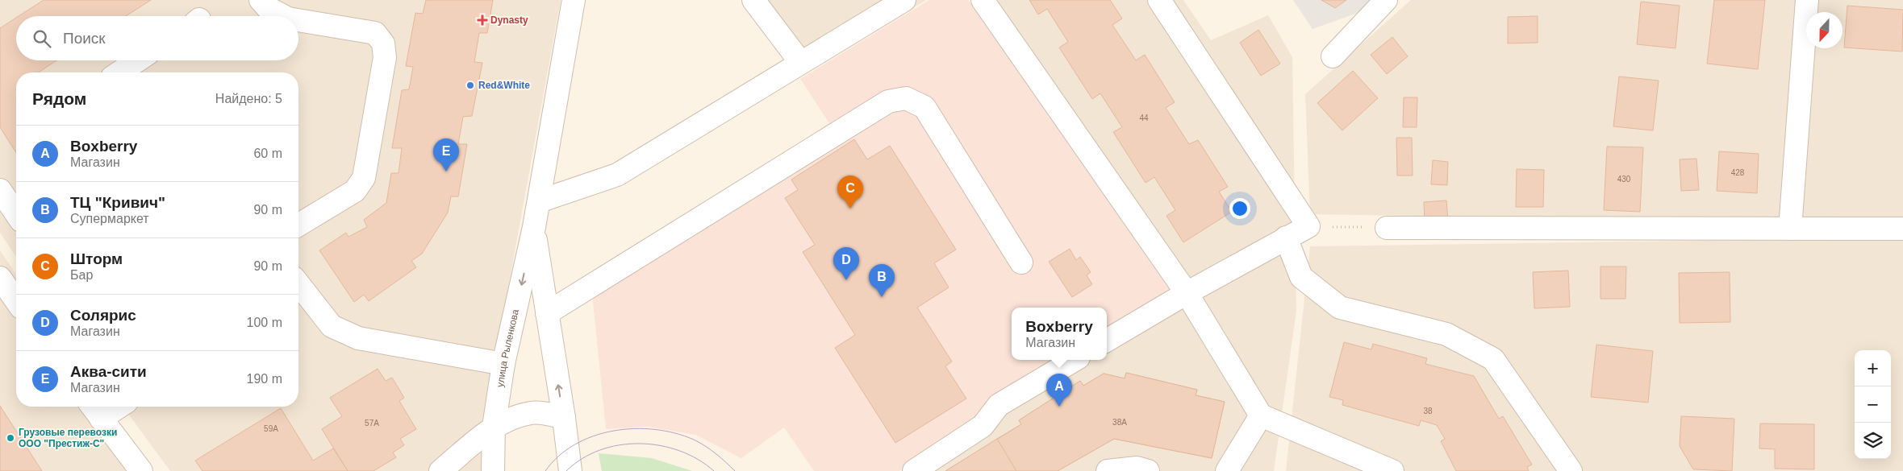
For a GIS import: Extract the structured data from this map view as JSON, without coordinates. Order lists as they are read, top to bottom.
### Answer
{
  "streets": {
    "street": ["улица Рыленкова"]
  },
  "places": {
    "health": ["Dynasty"],
    "other": ["Red&White", "Грузовые перевозки ООО \"Престиж-С\""]
  },
  "house_numbers": [
    "44",
    "428",
    "430",
    "38",
    "38А",
    "57А",
    "59А"
  ],
  "north": "bottom",
  "page": {
    "search": "Поиск",
    "heading": ["Рядом", "Найдено: 5"],
    "list": [
      {
        "mark": "A",
        "name": "Boxberry",
        "note": "Магазин",
        "value": "60 m"
      },
      {
        "mark": "B",
        "name": "ТЦ \"Кривич\"",
        "note": "Супермаркет",
        "value": "90 m"
      },
      {
        "mark": "C",
        "name": "Шторм",
        "note": "Бар",
        "value": "90 m"
      },
      {
        "mark": "D",
        "name": "Солярис",
        "note": "Магазин",
        "value": "100 m"
      },
      {
        "mark": "E",
        "name": "Аква-сити",
        "note": "Магазин",
        "value": "190 m"
      }
    ],
    "pins": [
      "E",
      "C",
      "D",
      "B",
      "A"
    ],
    "popup": ["Boxberry", "Магазин"],
    "map_buttons": ["+", "−"]
  }
}
